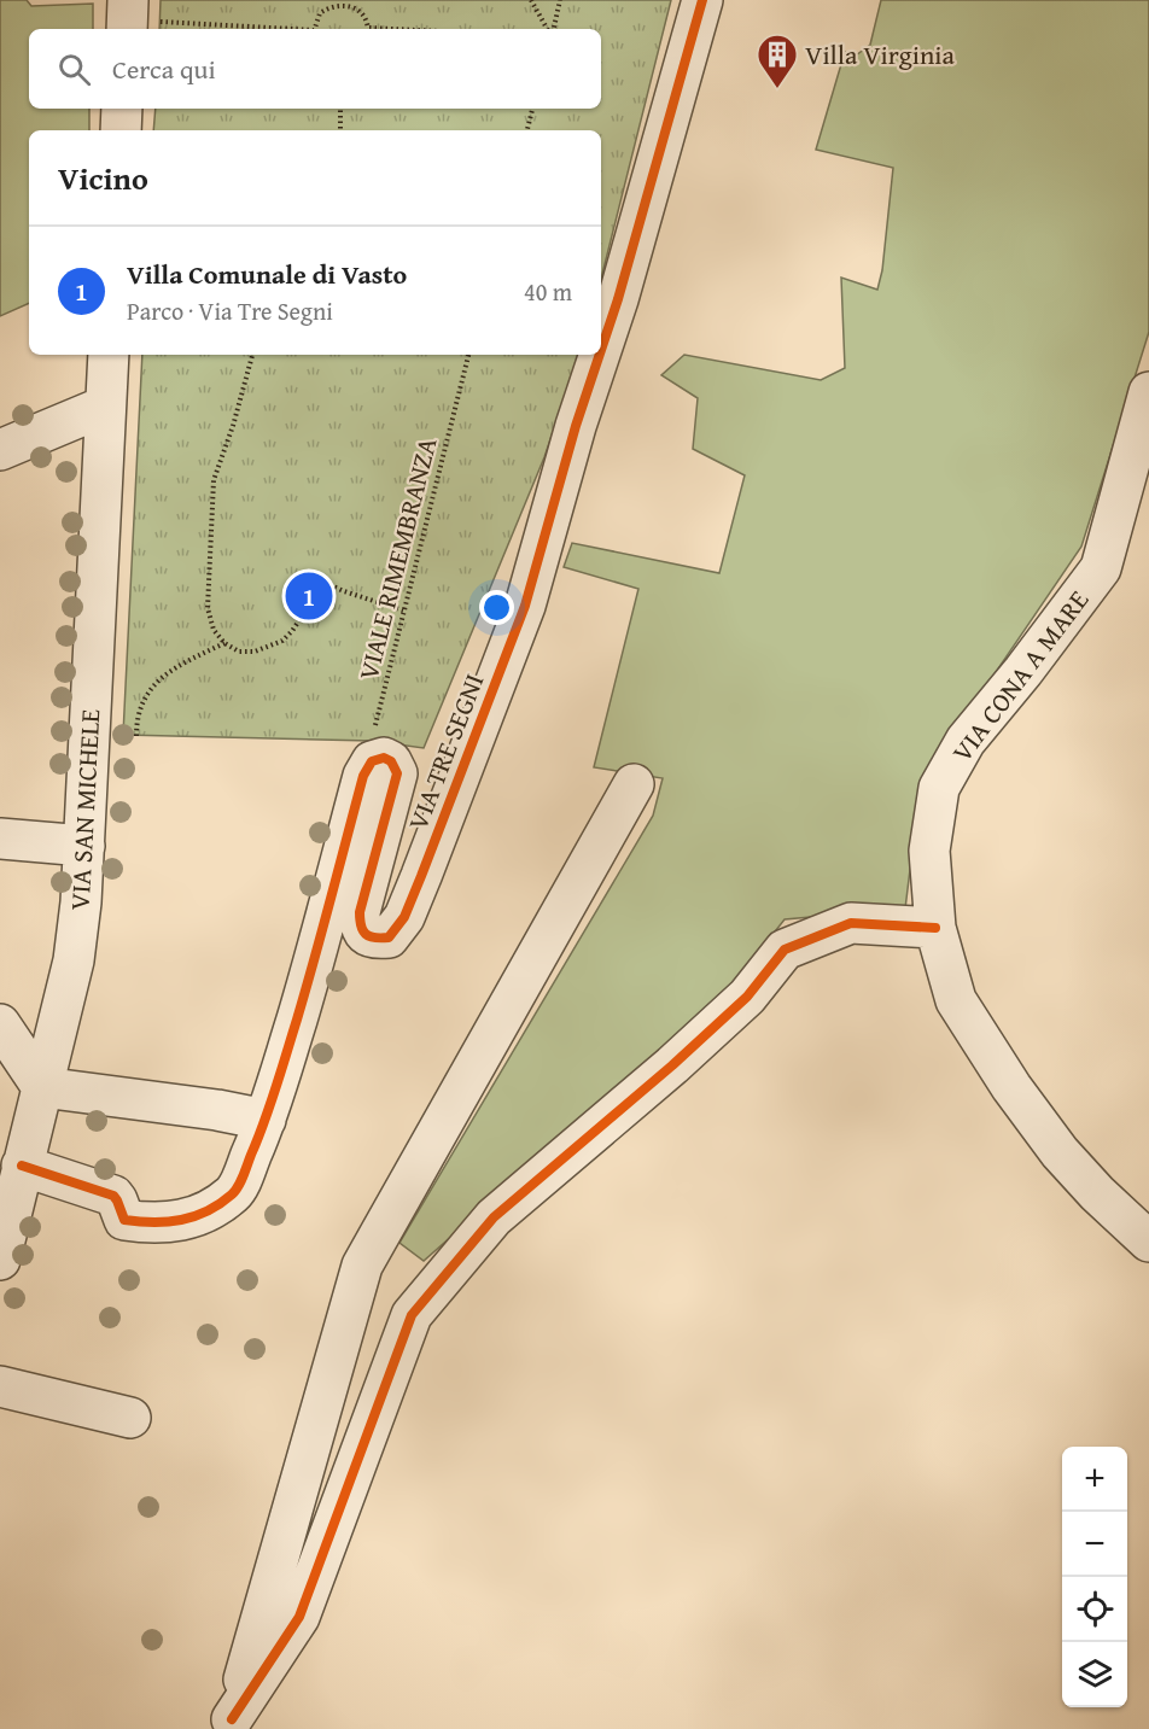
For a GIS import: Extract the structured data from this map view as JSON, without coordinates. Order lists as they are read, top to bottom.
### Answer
{
  "streets": {
    "street": ["VIA CONA A MARE", "VIA TRE SEGNI", "VIA SAN MICHELE"],
    "path": ["VIALE RIMEMBRANZA"]
  },
  "crossings": [
    ["VIALE RIMEMBRANZA", "VIA TRE SEGNI"]
  ],
  "places": {
    "building": ["Villa Virginia"]
  },
  "page": {
    "search": "Cerca qui",
    "heading": "Vicino",
    "list": [
      {
        "mark": "1",
        "name": "Villa Comunale di Vasto",
        "note": "Parco · Via Tre Segni",
        "value": "40 m"
      }
    ],
    "pins": "1",
    "map_buttons": ["+", "−"]
  }
}
